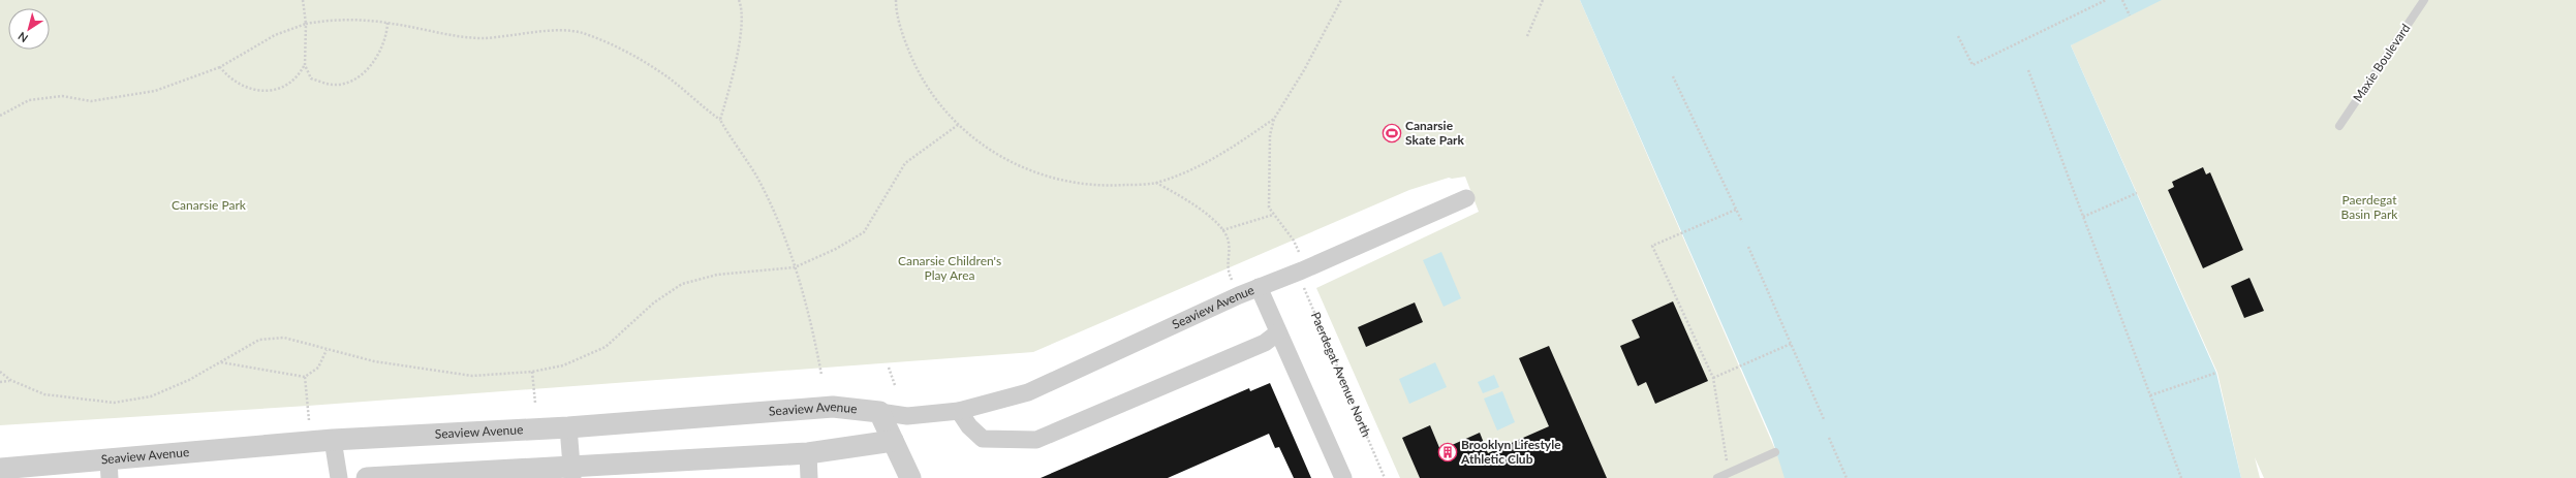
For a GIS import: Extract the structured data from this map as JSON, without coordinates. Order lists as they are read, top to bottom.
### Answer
{
  "streets": {
    "street": ["Seaview Avenue"],
    "lane": ["Maxie Boulevard"],
    "path": ["Paerdegat Avenue North"]
  },
  "crossings": [
    ["Seaview Avenue", "Paerdegat Avenue North"]
  ],
  "parks": ["Paerdegat Basin Park", "Canarsie Park", "Canarsie Children's Play Area"],
  "places": {
    "sports": ["Canarsie Skate Park"],
    "building": ["Brooklyn Lifestyle Athletic Club"]
  },
  "north": "bottom left"
}
